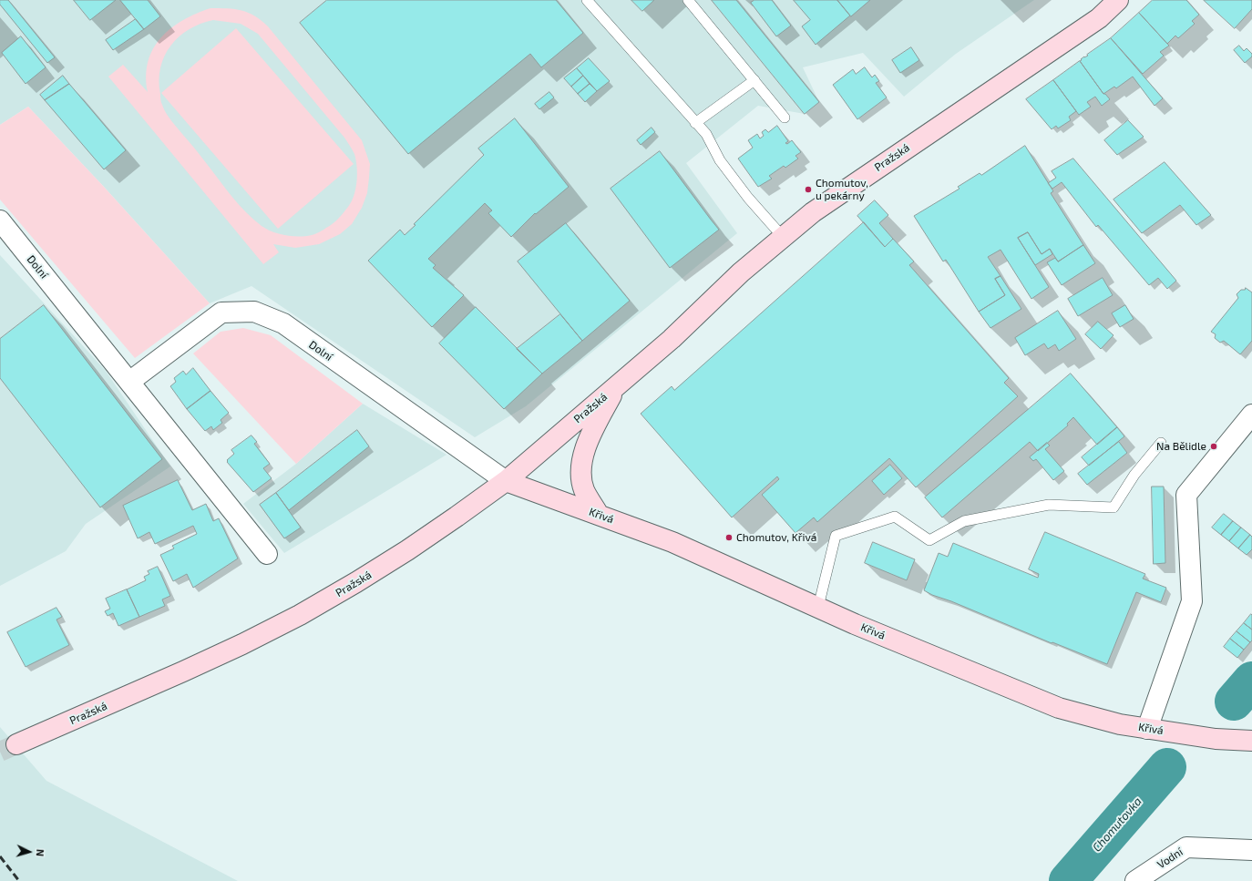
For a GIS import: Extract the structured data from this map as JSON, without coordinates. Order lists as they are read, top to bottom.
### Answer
{
  "streets": {
    "main road": ["Pražská", "Křivá"],
    "street": ["Dolní", "Vodní"]
  },
  "crossings": [
    ["Pražská", "Dolní"],
    ["Pražská", "Křivá"],
    ["Dolní", "Křivá"]
  ],
  "water": ["Chomutovka"],
  "places": ["Chomutov, u pekárny", "Na Bělidle", "Chomutov, Křivá"],
  "north": "right"
}
